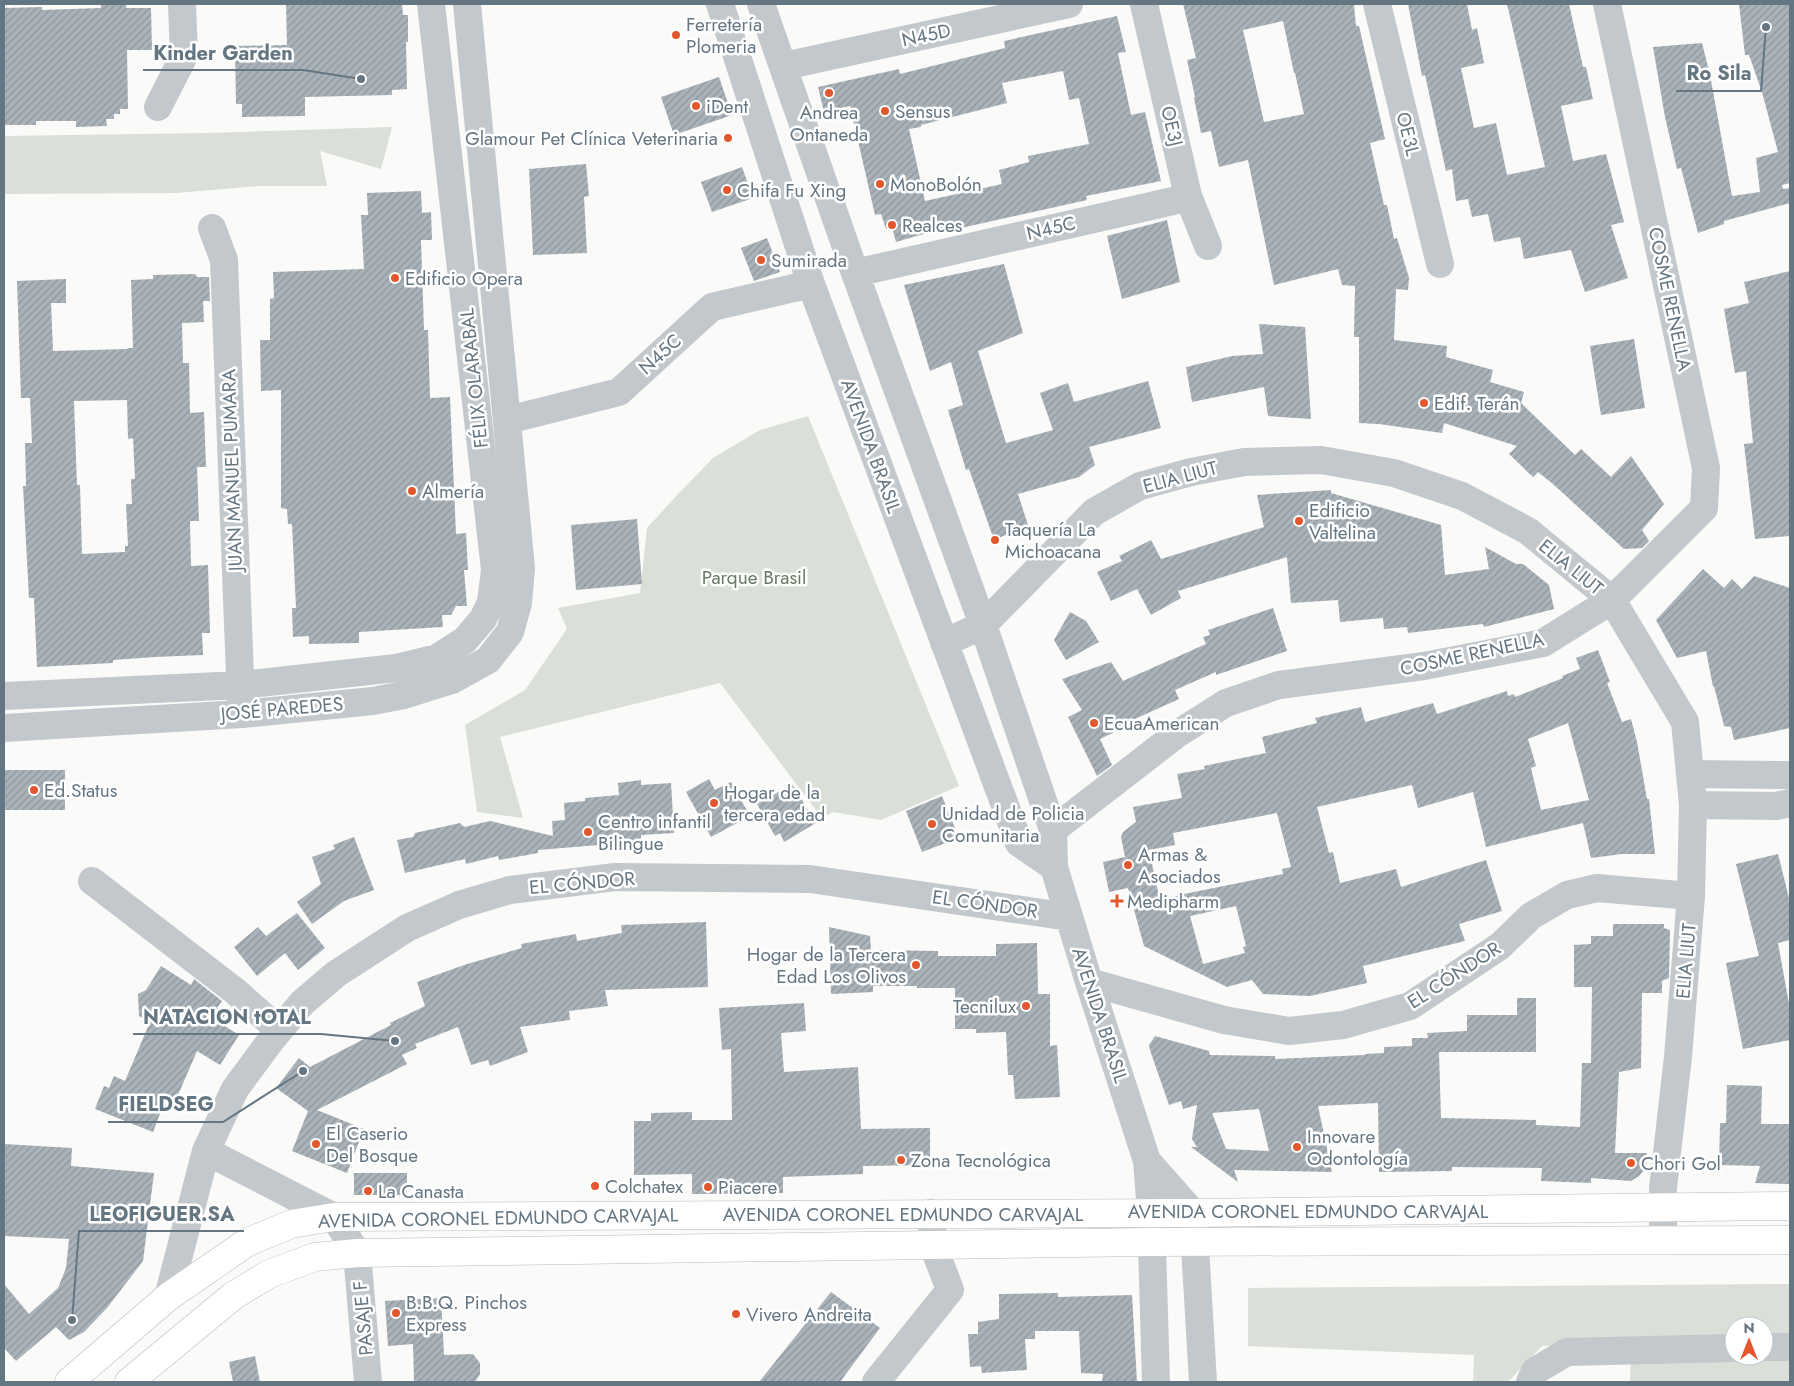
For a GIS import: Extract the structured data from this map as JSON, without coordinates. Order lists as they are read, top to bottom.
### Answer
{
  "streets": {
    "main road": ["AVENIDA CORONEL EDMUNDO CARVAJAL"],
    "street": [
      "N45D",
      "OE3J",
      "OE3L",
      "N45C",
      "COSME RENELLA",
      "FÉLIX OLARABAL",
      "AVENIDA BRASIL",
      "JUAN MANUEL PUMARA",
      "ELIA LIUT",
      "JOSÉ PAREDES",
      "EL CÓNDOR",
      "PASAJE F"
    ]
  },
  "crossings": [
    ["N45D", "AVENIDA BRASIL"],
    ["OE3J", "N45C"],
    ["N45C", "FÉLIX OLARABAL"],
    ["N45C", "AVENIDA BRASIL"],
    ["COSME RENELLA", "AVENIDA BRASIL"],
    ["COSME RENELLA", "ELIA LIUT"],
    ["FÉLIX OLARABAL", "JOSÉ PAREDES"],
    ["AVENIDA BRASIL", "ELIA LIUT"],
    ["AVENIDA BRASIL", "EL CÓNDOR"],
    ["AVENIDA BRASIL", "AVENIDA CORONEL EDMUNDO CARVAJAL"],
    ["JUAN MANUEL PUMARA", "JOSÉ PAREDES"],
    ["ELIA LIUT", "EL CÓNDOR"],
    ["ELIA LIUT", "AVENIDA CORONEL EDMUNDO CARVAJAL"],
    ["EL CÓNDOR", "AVENIDA CORONEL EDMUNDO CARVAJAL"],
    ["AVENIDA CORONEL EDMUNDO CARVAJAL", "PASAJE F"]
  ],
  "parks": ["Parque Brasil"],
  "places": {
    "other": [
      "Ro Sila",
      "Ferretería Plomeria",
      "Kinder Garden",
      "Andrea Ontaneda",
      "iDent",
      "Sensus",
      "Glamour Pet Clínica Veterinaria",
      "MonoBolón",
      "Chifa Fu Xing",
      "Realces",
      "Sumirada",
      "Edificio Opera",
      "Edif. Terán",
      "Almería",
      "Edificio Valtelina",
      "Taquería La Michoacana",
      "EcuaAmerican",
      "Ed.Status",
      "Hogar de la tercera edad",
      "Unidad de Policia Comunitaria",
      "Centro infantil Bilingue",
      "Armas & Asociados",
      "Hogar de la Tercera Edad Los Olivos",
      "Tecnilux",
      "NATACION tOTAL",
      "FIELDSEG",
      "El Caserio Del Bosque",
      "Innovare Odontología",
      "Zona Tecnológica",
      "Chori Gol",
      "Colchatex",
      "Piacere",
      "La Canasta",
      "B.B.Q. Pinchos Express",
      "Vivero Andreita",
      "LEOFIGUER.SA"
    ],
    "health": ["Medipharm"]
  },
  "north": "top"
}
